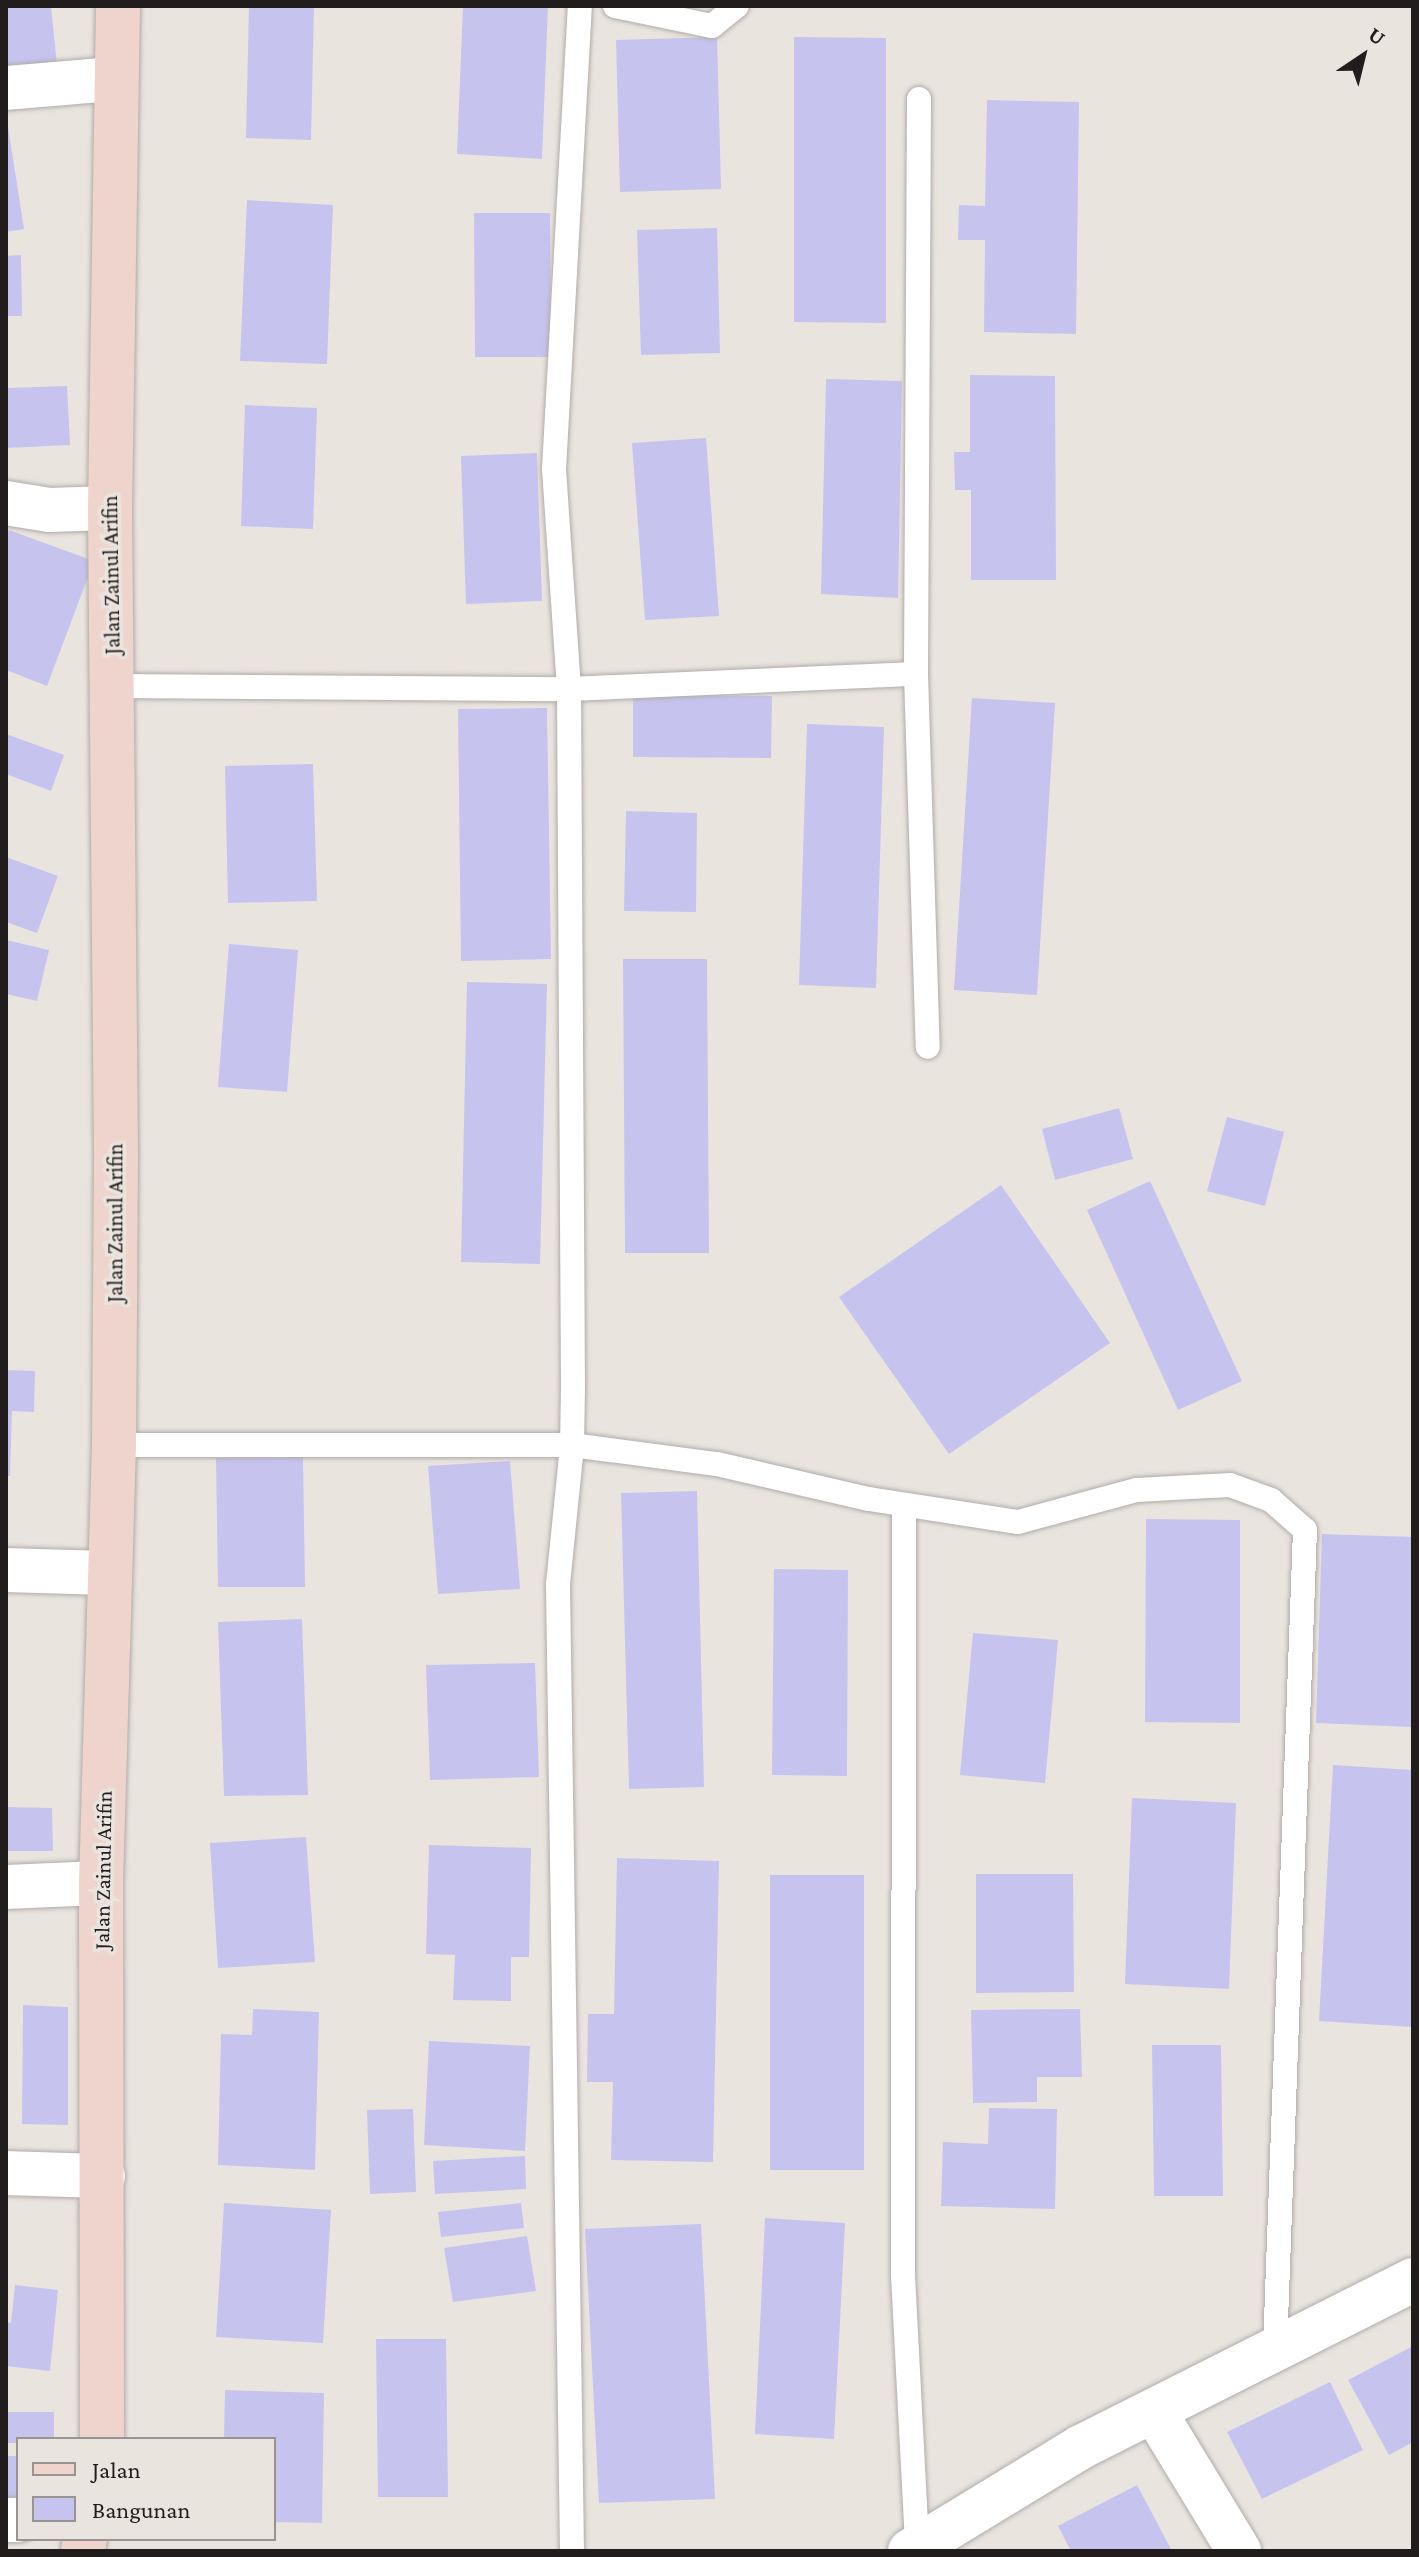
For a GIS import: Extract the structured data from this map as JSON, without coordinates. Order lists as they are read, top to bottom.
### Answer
{
  "streets": {
    "street": ["Jalan Zainul Arifin"]
  },
  "legend": ["Jalan", "Bangunan"],
  "north": "top right"
}
